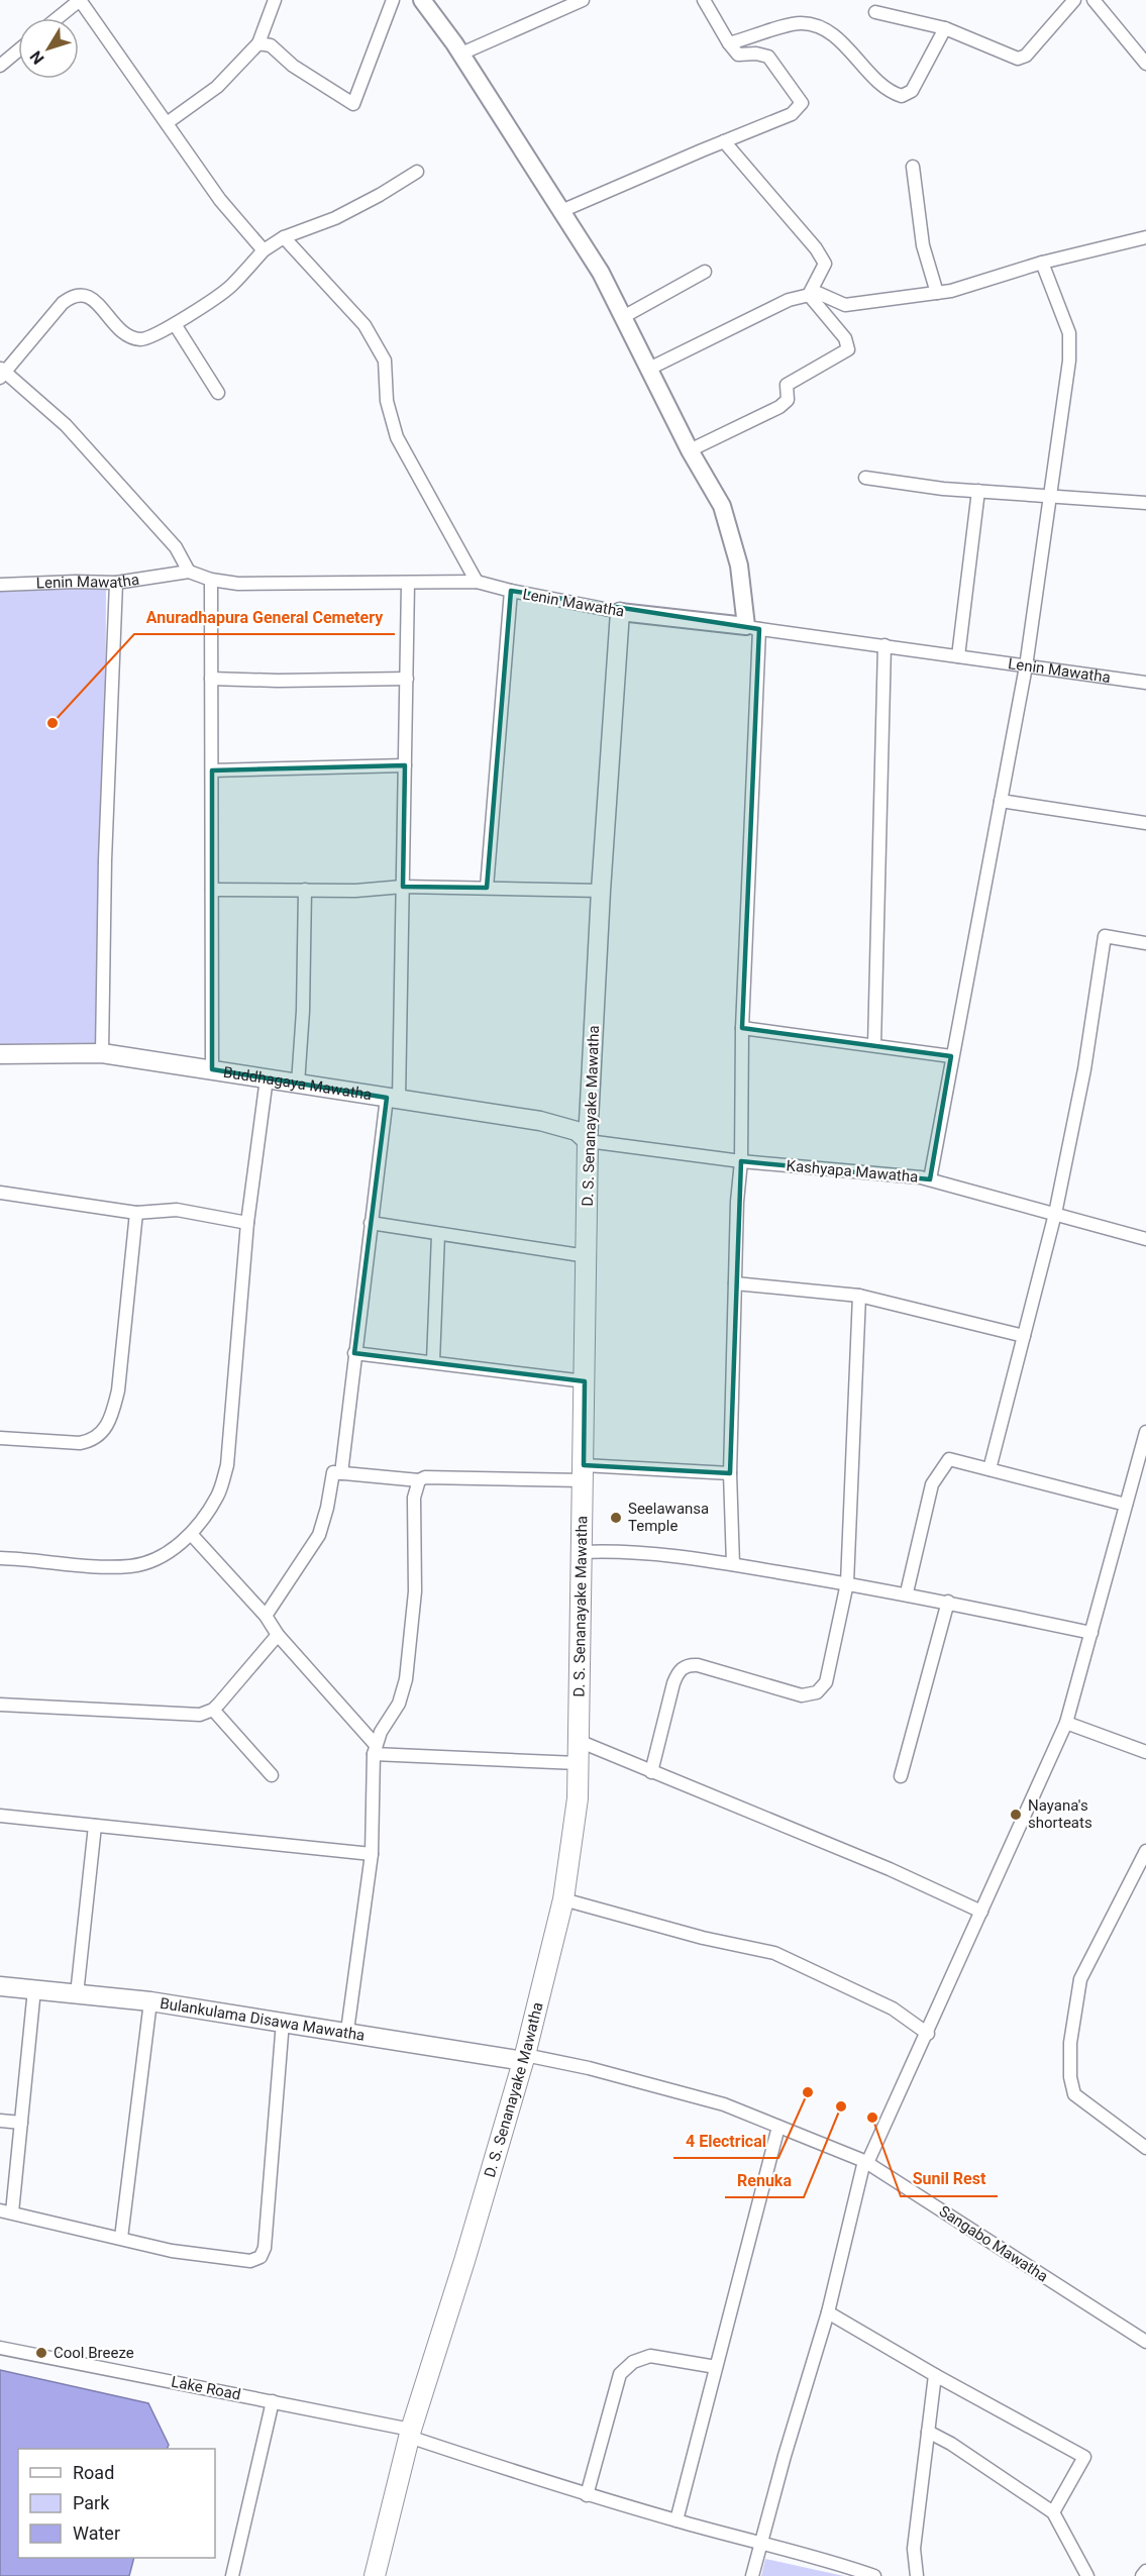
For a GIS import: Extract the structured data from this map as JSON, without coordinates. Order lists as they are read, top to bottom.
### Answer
{
  "streets": {
    "main road": ["Buddhagaya Mawatha", "D. S. Senanayake Mawatha", "Bulankulama Disawa Mawatha"],
    "street": [
      "Lenin Mawatha",
      "Kashyapa Mawatha",
      "Sangabo Mawatha",
      "Lake Road"
    ]
  },
  "crossings": [
    ["Lenin Mawatha", "D. S. Senanayake Mawatha"],
    ["Buddhagaya Mawatha", "D. S. Senanayake Mawatha"],
    ["Buddhagaya Mawatha", "Kashyapa Mawatha"],
    ["D. S. Senanayake Mawatha", "Kashyapa Mawatha"],
    ["D. S. Senanayake Mawatha", "Bulankulama Disawa Mawatha"],
    ["D. S. Senanayake Mawatha", "Sangabo Mawatha"],
    ["D. S. Senanayake Mawatha", "Lake Road"],
    ["Bulankulama Disawa Mawatha", "Sangabo Mawatha"]
  ],
  "places": [
    "Anuradhapura General Cemetery",
    "Seelawansa Temple",
    "Nayana's shorteats",
    "4 Electrical",
    "Renuka",
    "Sunil Rest",
    "Cool Breeze"
  ],
  "legend": ["Road", "Park", "Water"],
  "north": "bottom left"
}
